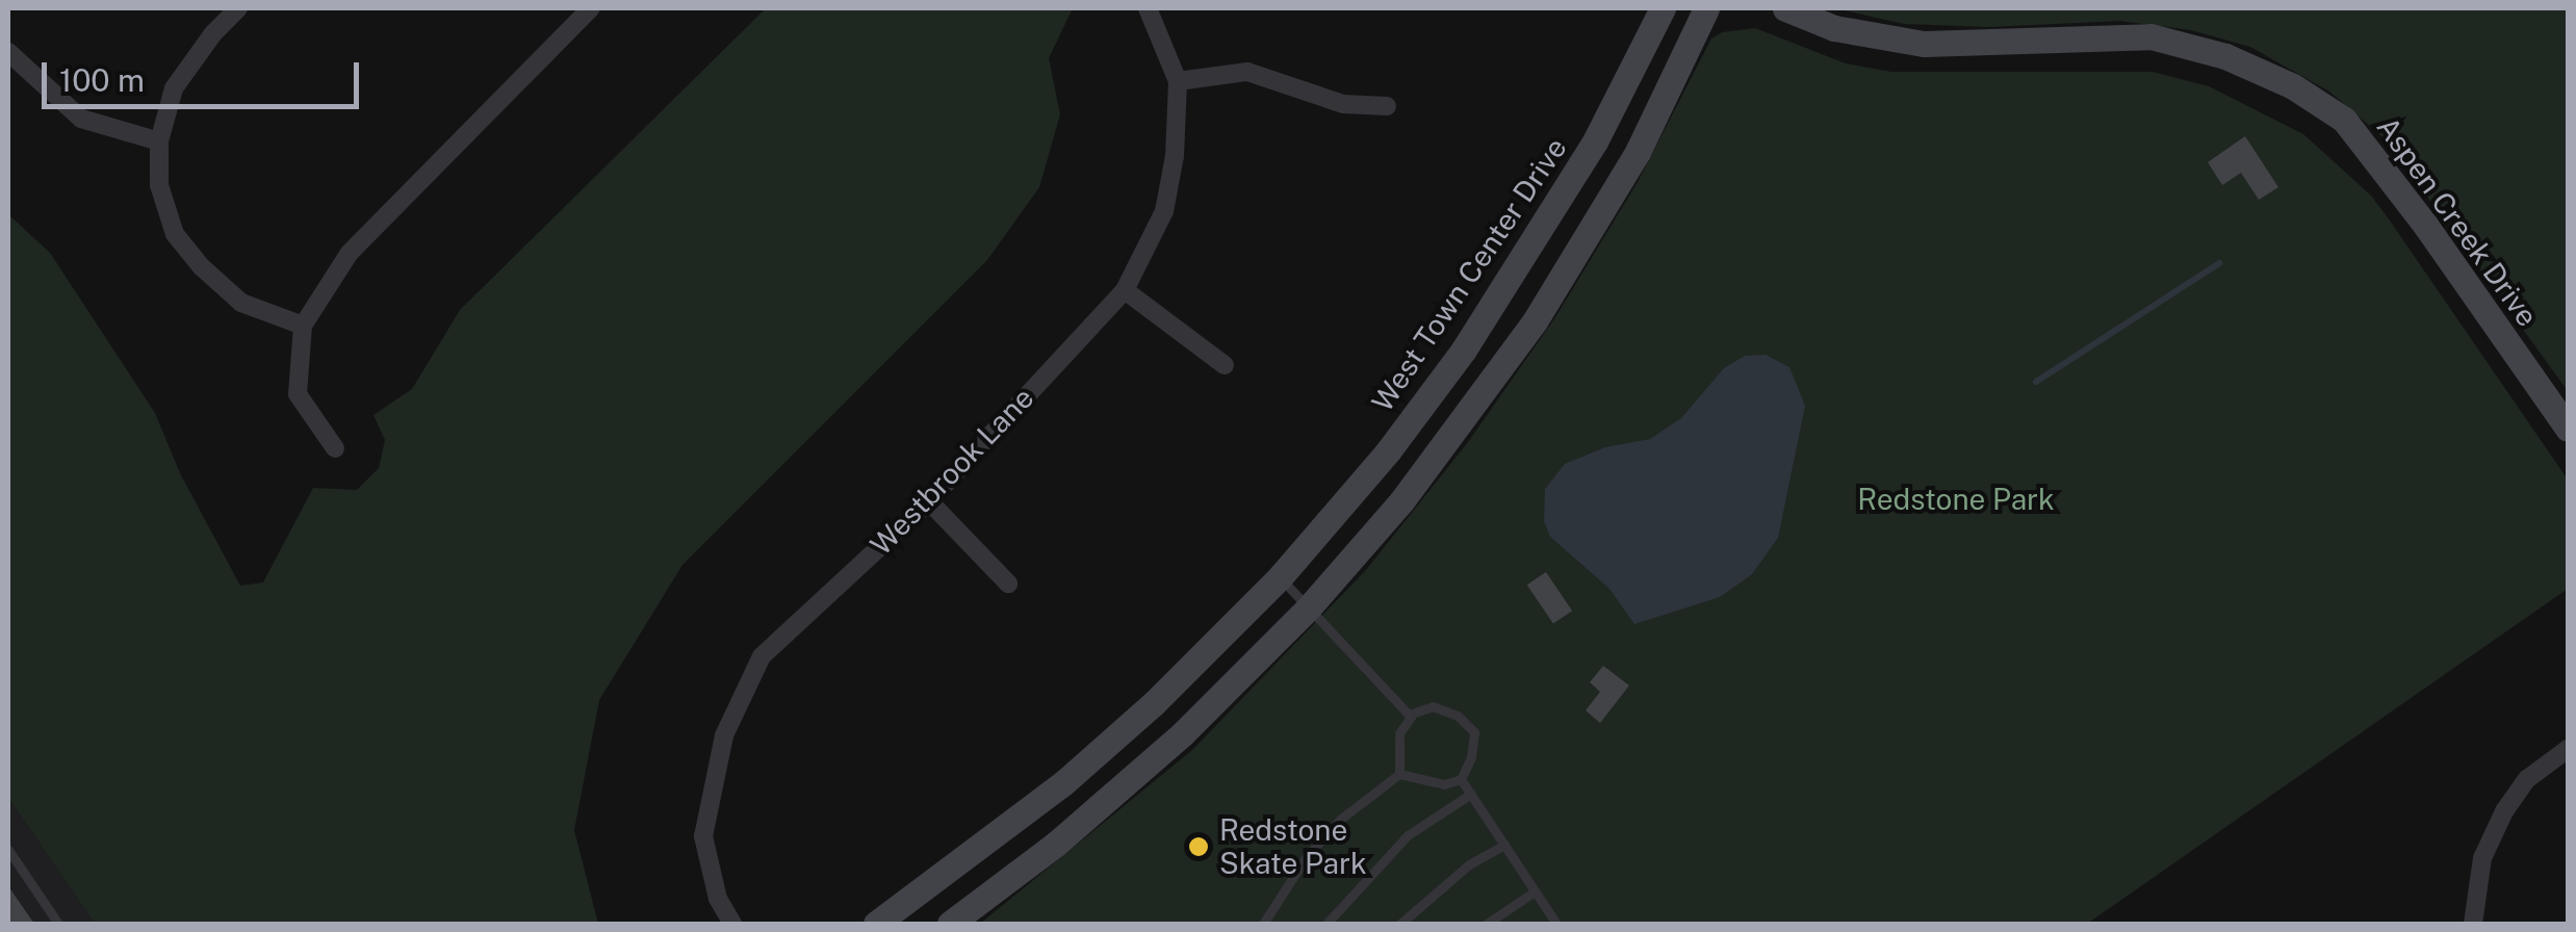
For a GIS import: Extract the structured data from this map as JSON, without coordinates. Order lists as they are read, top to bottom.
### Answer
{
  "streets": {
    "street": ["Aspen Creek Drive", "West Town Center Drive", "Westbrook Lane"]
  },
  "parks": ["Redstone Park"],
  "places": ["Redstone Skate Park"],
  "scale_bar": "100 m"
}
